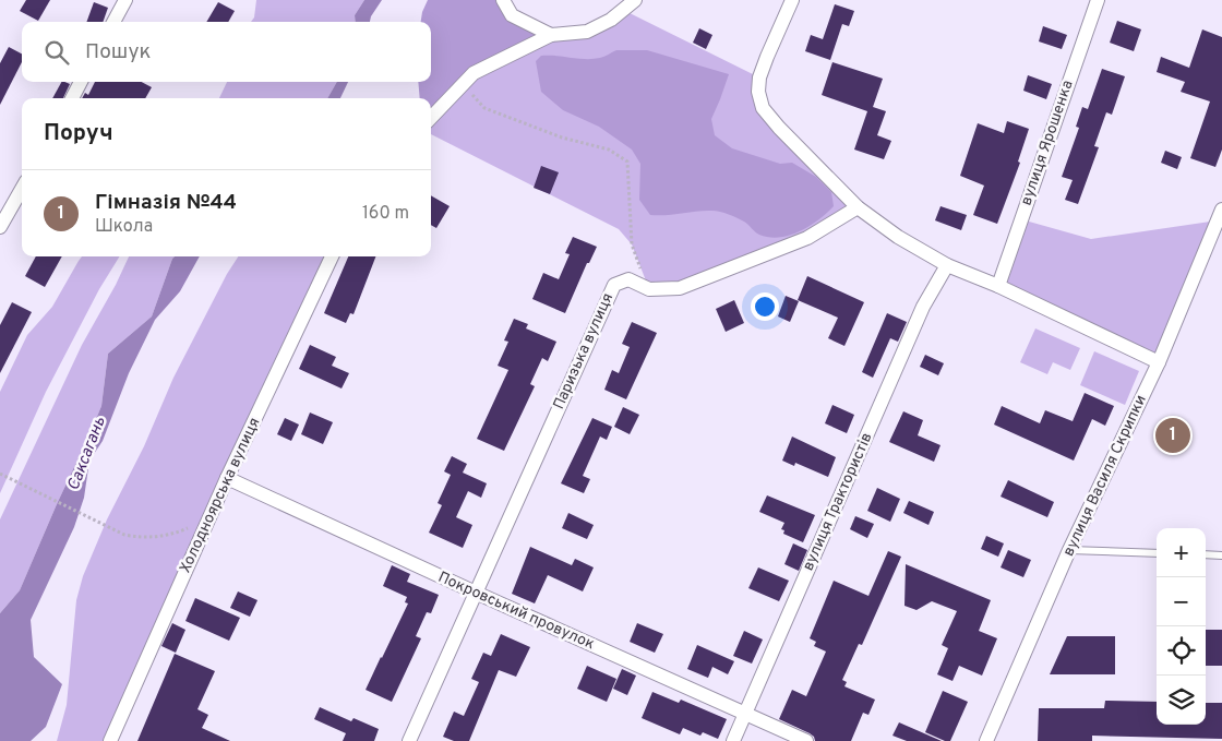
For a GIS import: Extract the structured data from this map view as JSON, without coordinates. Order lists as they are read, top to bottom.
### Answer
{
  "streets": {
    "street": [
      "вулиця Ярошенка",
      "Паризька вулиця",
      "вулиця Василя Скрипки",
      "Холодноярська вулиця",
      "вулиця Трактористів",
      "Покровський провулок"
    ]
  },
  "crossings": [
    ["Паризька вулиця", "Покровський провулок"],
    ["Холодноярська вулиця", "Покровський провулок"],
    ["вулиця Трактористів", "Покровський провулок"]
  ],
  "water": ["Саксагань"],
  "page": {
    "search": "Пошук",
    "heading": "Поруч",
    "list": [
      {
        "mark": "1",
        "name": "Гімназія №44",
        "note": "Школа",
        "value": "160 m"
      }
    ],
    "pins": "1",
    "map_buttons": ["+", "−"]
  }
}
